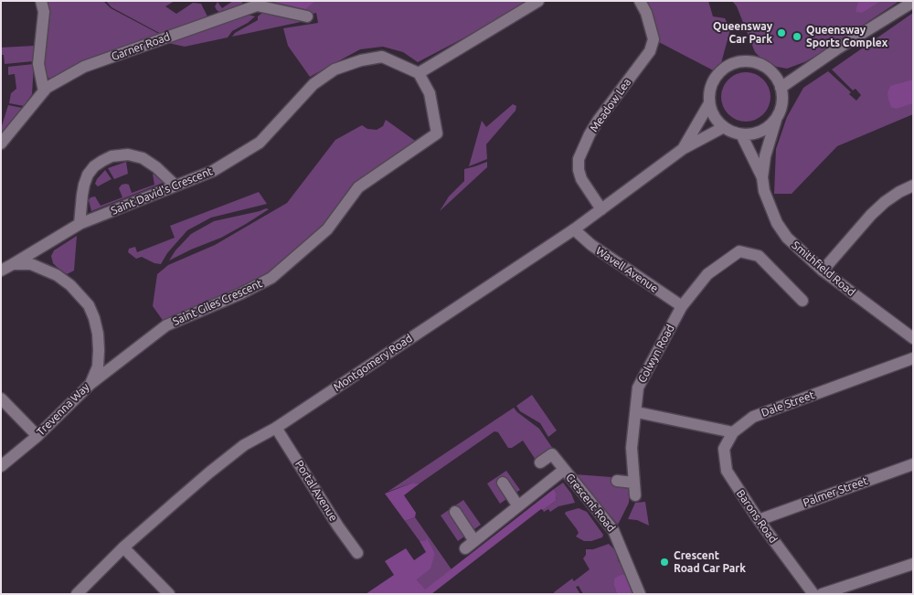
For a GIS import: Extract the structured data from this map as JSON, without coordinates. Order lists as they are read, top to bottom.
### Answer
{
  "streets": {
    "street": [
      "Garner Road",
      "Meadow Lea",
      "Saint David's Crescent",
      "Smithfield Road",
      "Wavell Avenue",
      "Saint Giles Crescent",
      "Colwyn Road",
      "Montgomery Road",
      "Dale Street",
      "Trevenna Way",
      "Portal Avenue",
      "Palmer Street",
      "Crescent Road",
      "Barons Road"
    ]
  },
  "crossings": [
    ["Meadow Lea", "Montgomery Road"],
    ["Saint David's Crescent", "Saint Giles Crescent"],
    ["Saint David's Crescent", "Trevenna Way"],
    ["Smithfield Road", "Montgomery Road"],
    ["Wavell Avenue", "Colwyn Road"],
    ["Wavell Avenue", "Montgomery Road"],
    ["Saint Giles Crescent", "Trevenna Way"],
    ["Montgomery Road", "Portal Avenue"],
    ["Dale Street", "Barons Road"],
    ["Palmer Street", "Barons Road"]
  ],
  "places": ["Queensway Car Park", "Queensway Sports Complex", "Crescent Road Car Park"]
}
